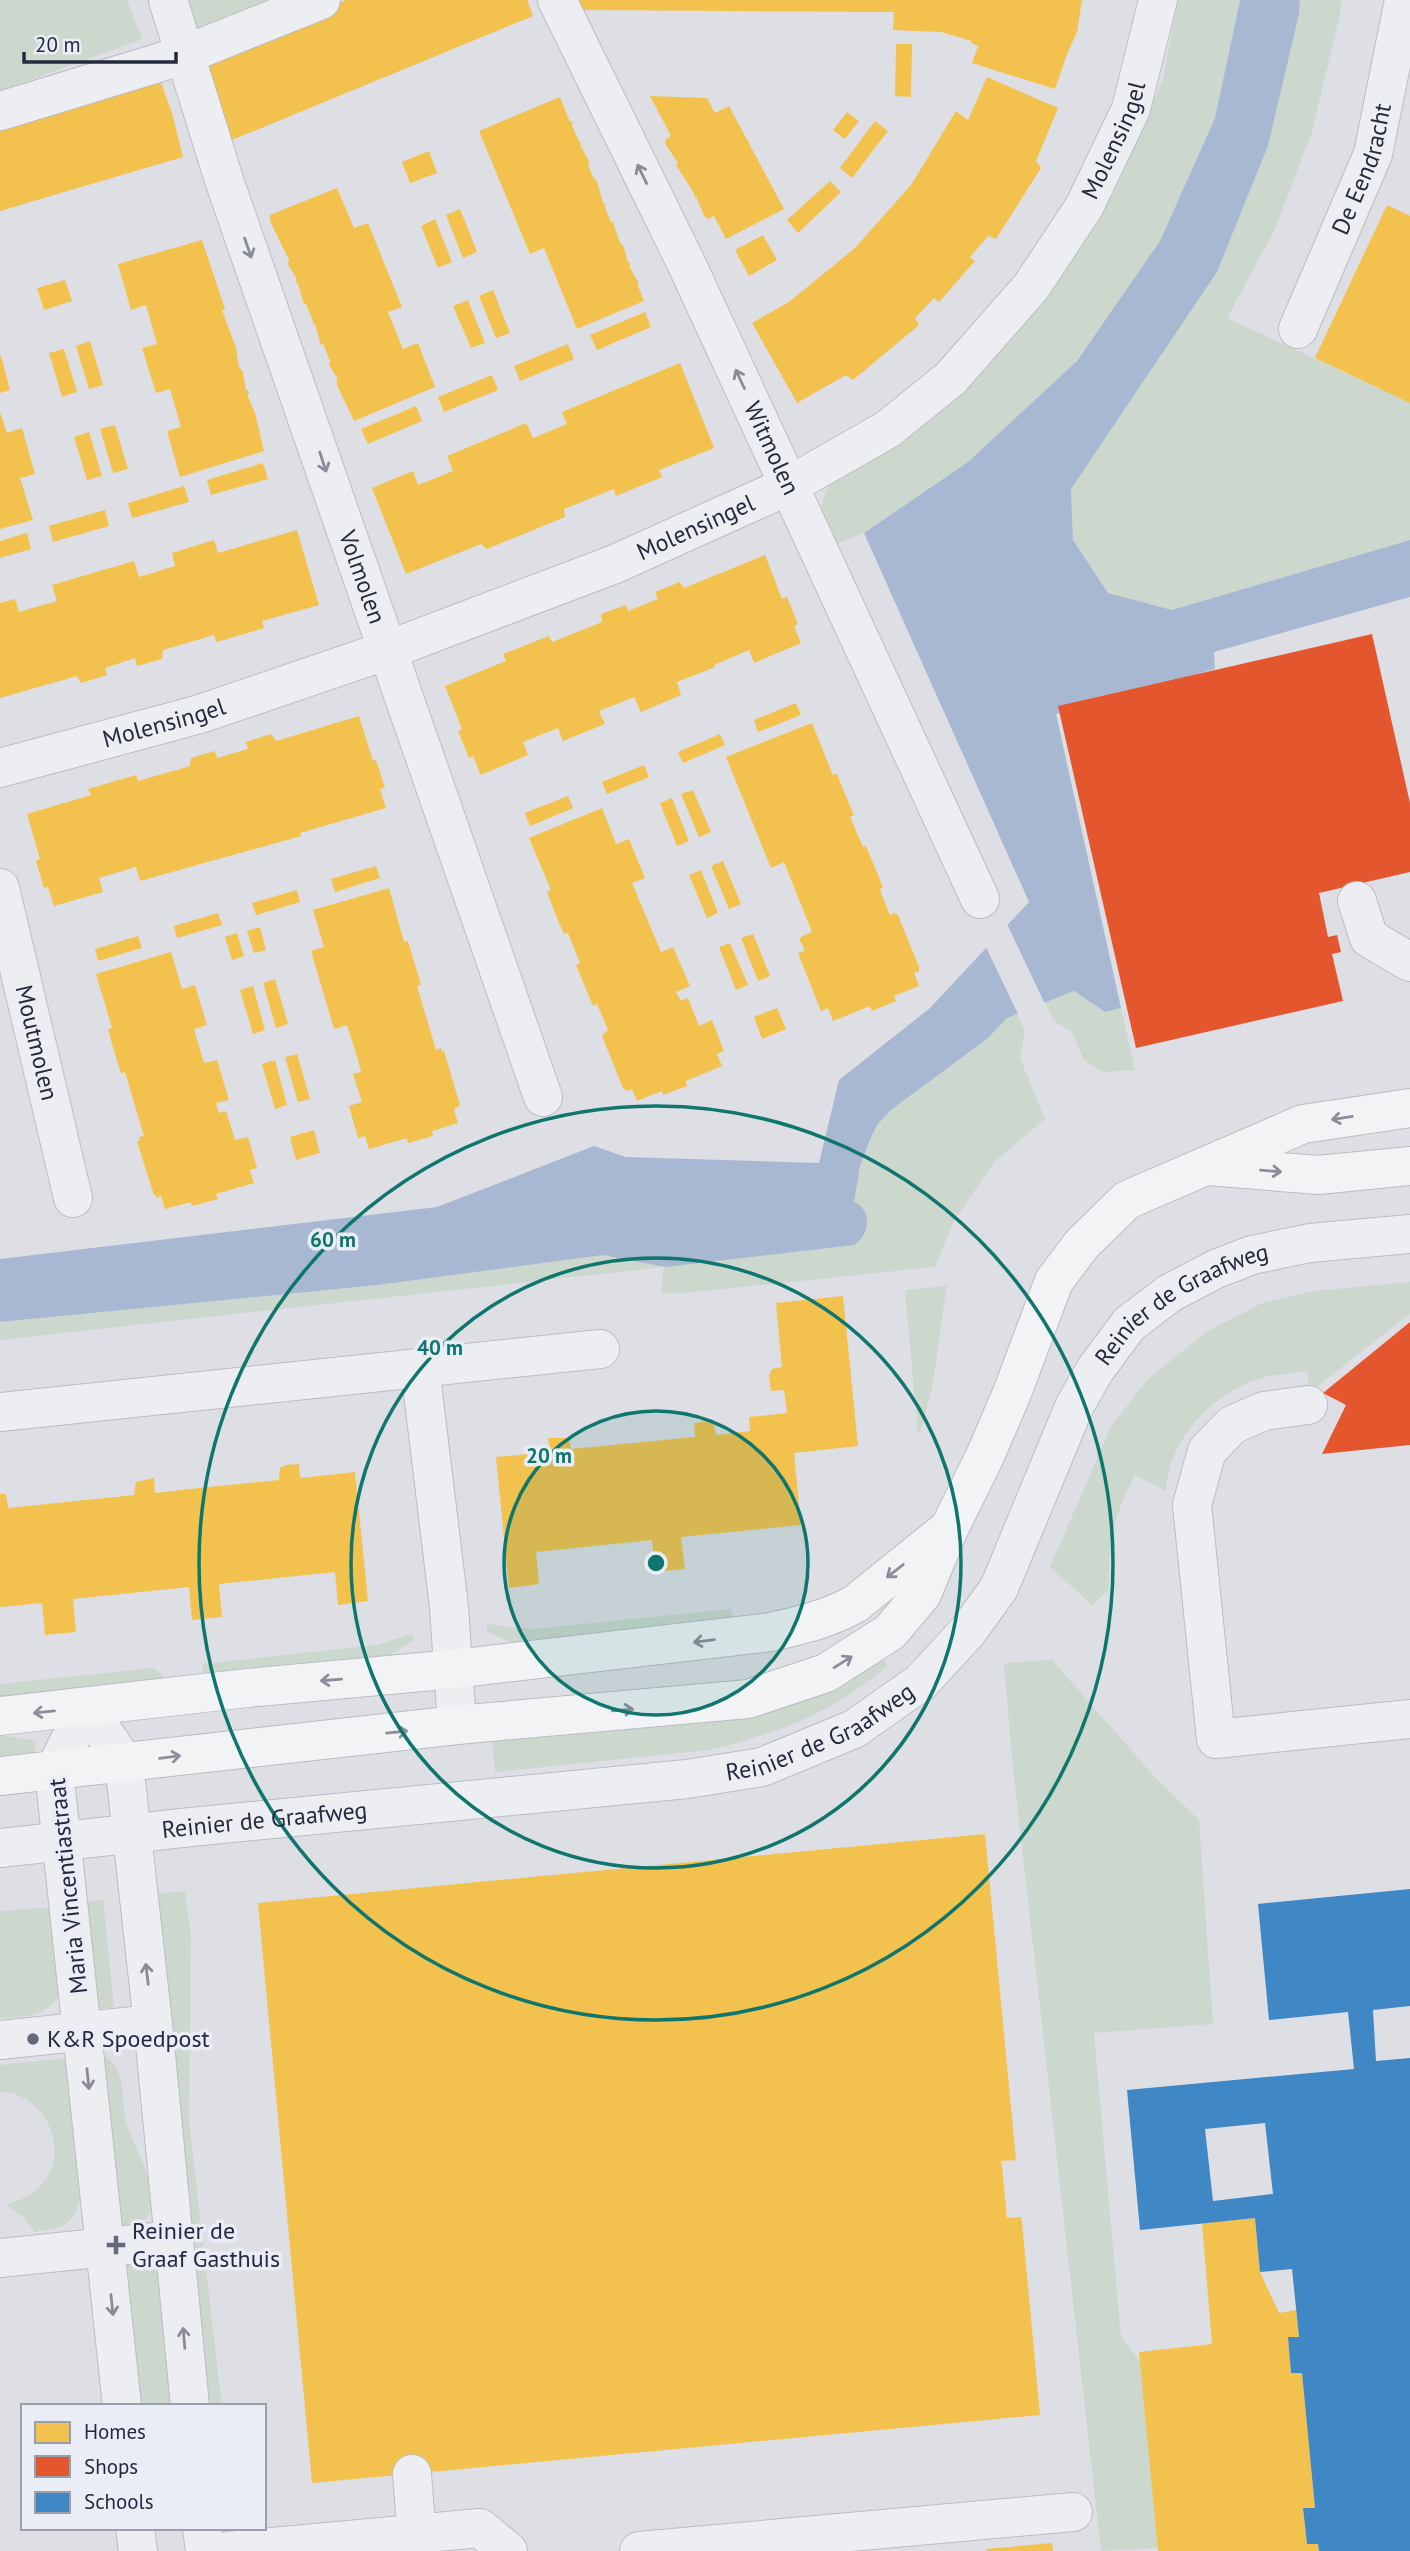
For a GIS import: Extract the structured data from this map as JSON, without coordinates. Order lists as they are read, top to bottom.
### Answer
{
  "streets": {
    "main road": ["Reinier de Graafweg"],
    "street": [
      "Molensingel",
      "De Eendracht",
      "Witmolen",
      "Volmolen",
      "Moutmolen",
      "Maria Vincentiastraat"
    ]
  },
  "crossings": [
    ["Molensingel", "Witmolen"],
    ["Molensingel", "Volmolen"],
    ["Reinier de Graafweg", "Maria Vincentiastraat"]
  ],
  "one_way": ["Witmolen", "Volmolen"],
  "places": {
    "other": ["K&R Spoedpost"],
    "health": ["Reinier de Graaf Gasthuis"]
  },
  "legend": ["Homes", "Shops", "Schools"],
  "scale_bar": "20 m",
  "rings": ["60 m", "40 m", "20 m"]
}
